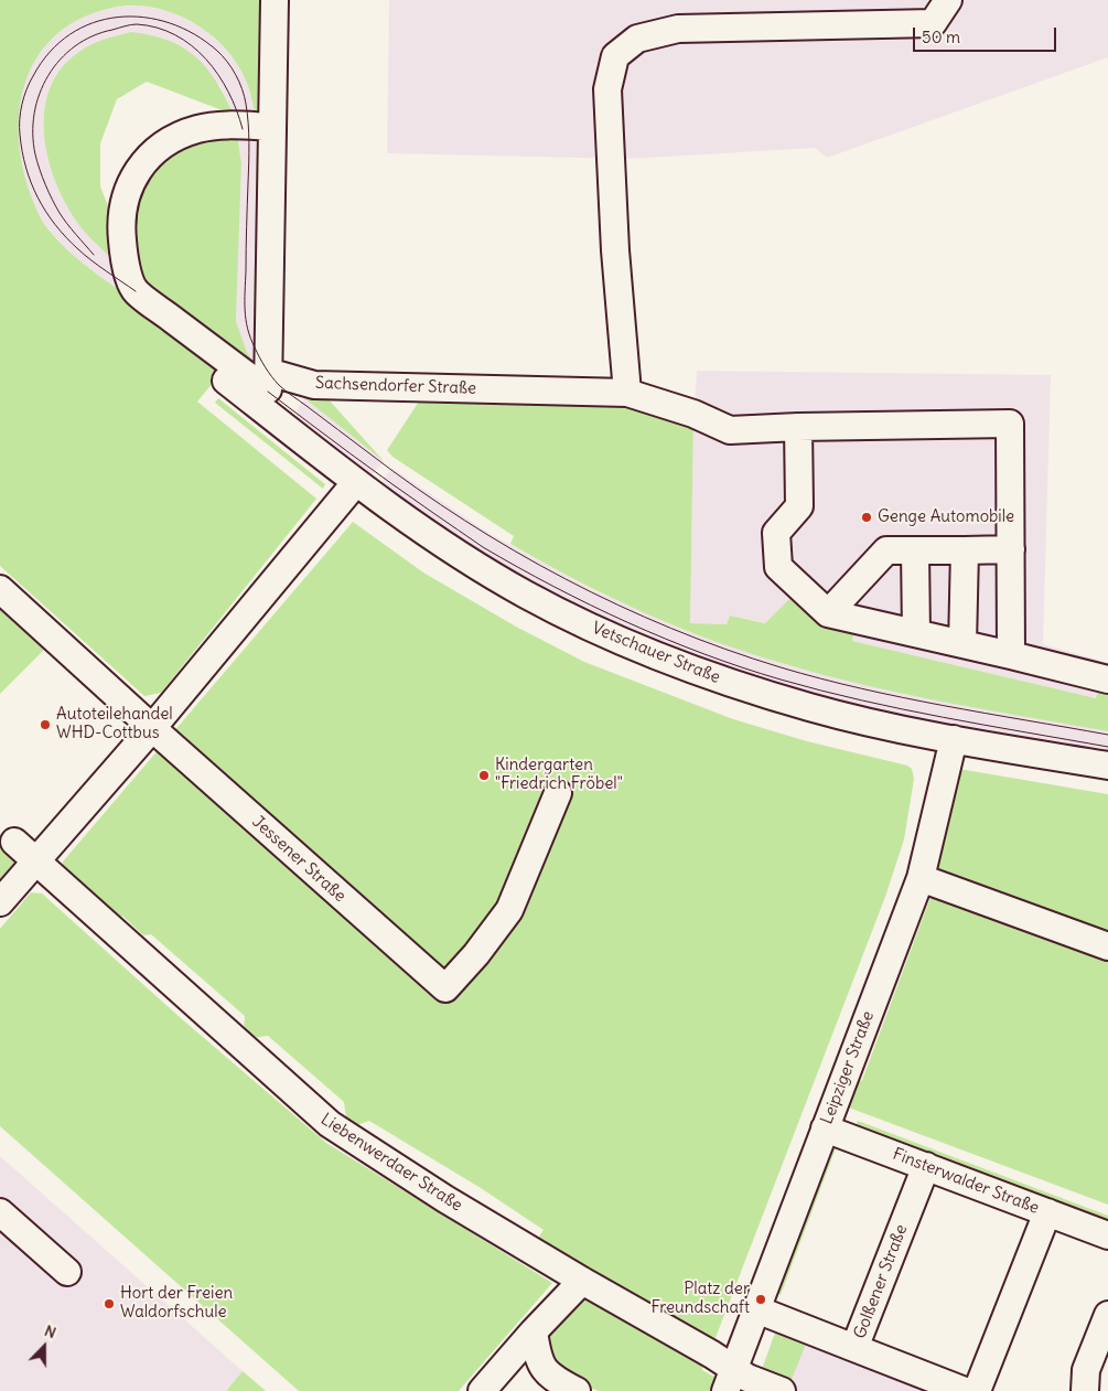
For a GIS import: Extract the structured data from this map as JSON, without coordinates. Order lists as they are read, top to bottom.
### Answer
{
  "streets": {
    "street": [
      "Sachsendorfer Straße",
      "Vetschauer Straße",
      "Jessener Straße",
      "Leipziger Straße",
      "Liebenwerdaer Straße",
      "Finsterwalder Straße",
      "Golßener Straße"
    ]
  },
  "crossings": [
    ["Sachsendorfer Straße", "Vetschauer Straße"],
    ["Vetschauer Straße", "Leipziger Straße"],
    ["Leipziger Straße", "Liebenwerdaer Straße"],
    ["Leipziger Straße", "Finsterwalder Straße"],
    ["Finsterwalder Straße", "Golßener Straße"]
  ],
  "places": [
    "Genge Automobile",
    "Autoteilehandel WHD-Cottbus",
    "Kindergarten \"Friedrich Fröbel\"",
    "Platz der Freundschaft",
    "Hort der Freien Waldorfschule"
  ],
  "scale_bar": "50 m",
  "north": "top"
}
